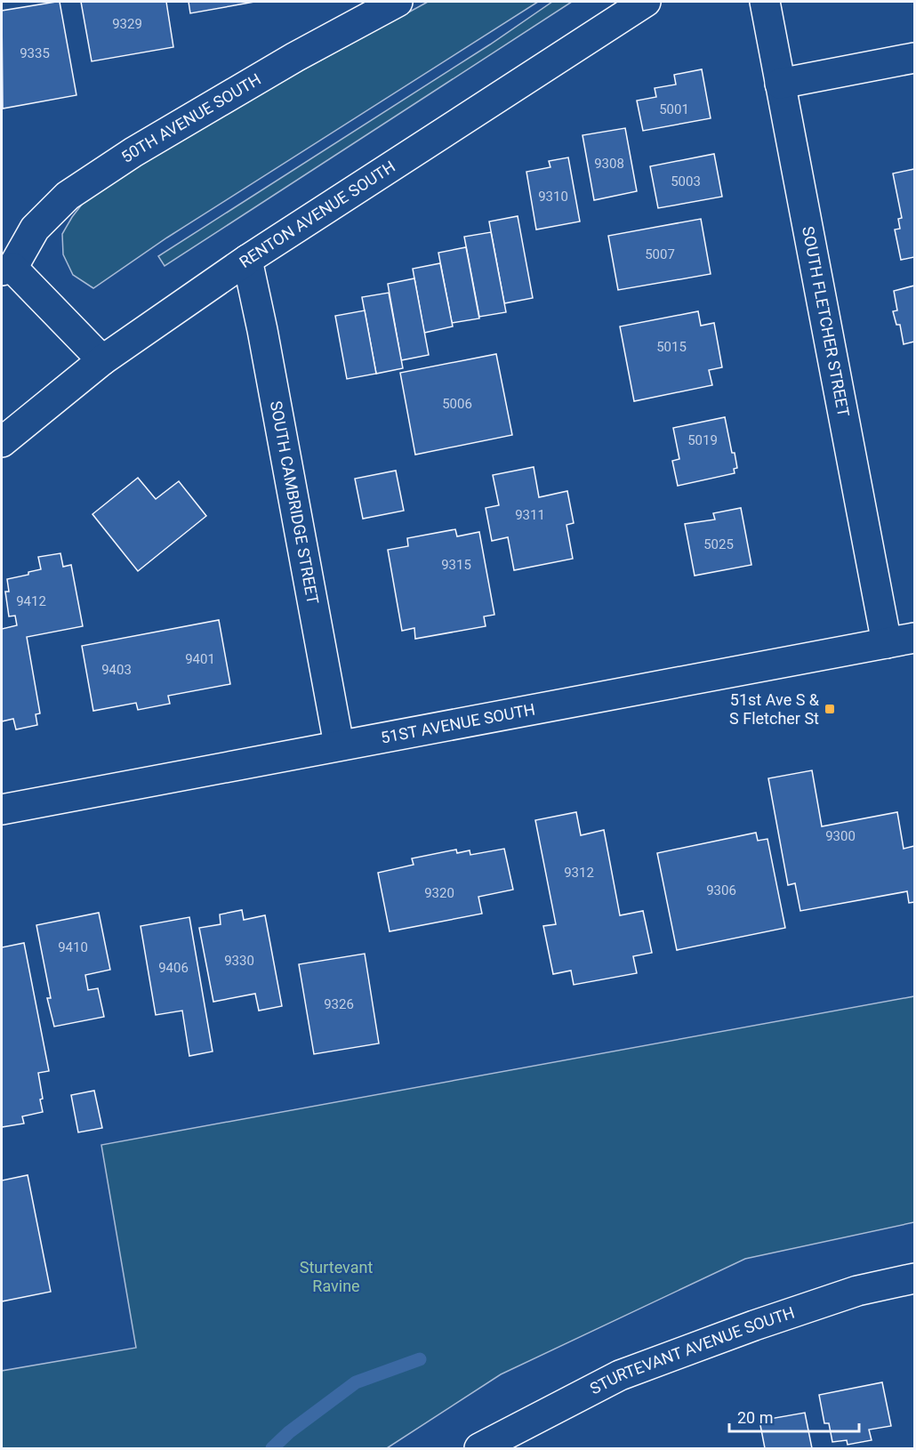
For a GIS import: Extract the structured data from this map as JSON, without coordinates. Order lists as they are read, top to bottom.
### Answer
{
  "streets": {
    "street": [
      "50TH AVENUE SOUTH",
      "RENTON AVENUE SOUTH",
      "SOUTH FLETCHER STREET",
      "SOUTH CAMBRIDGE STREET",
      "51ST AVENUE SOUTH",
      "STURTEVANT AVENUE SOUTH"
    ]
  },
  "crossings": [
    ["50TH AVENUE SOUTH", "RENTON AVENUE SOUTH"],
    ["RENTON AVENUE SOUTH", "SOUTH CAMBRIDGE STREET"],
    ["SOUTH FLETCHER STREET", "51ST AVENUE SOUTH"],
    ["SOUTH CAMBRIDGE STREET", "51ST AVENUE SOUTH"]
  ],
  "parks": ["Sturtevant Ravine"],
  "places": {
    "transit": ["51st Ave S & S Fletcher St"]
  },
  "house_numbers": [
    "9329",
    "9335",
    "5001",
    "9308",
    "5003",
    "9310",
    "5007",
    "5015",
    "5006",
    "5019",
    "9311",
    "5025",
    "9315",
    "9412",
    "9401",
    "9403",
    "9300",
    "9312",
    "9306",
    "9320",
    "9410",
    "9330",
    "9406",
    "9326"
  ],
  "scale_bar": "20 m"
}
